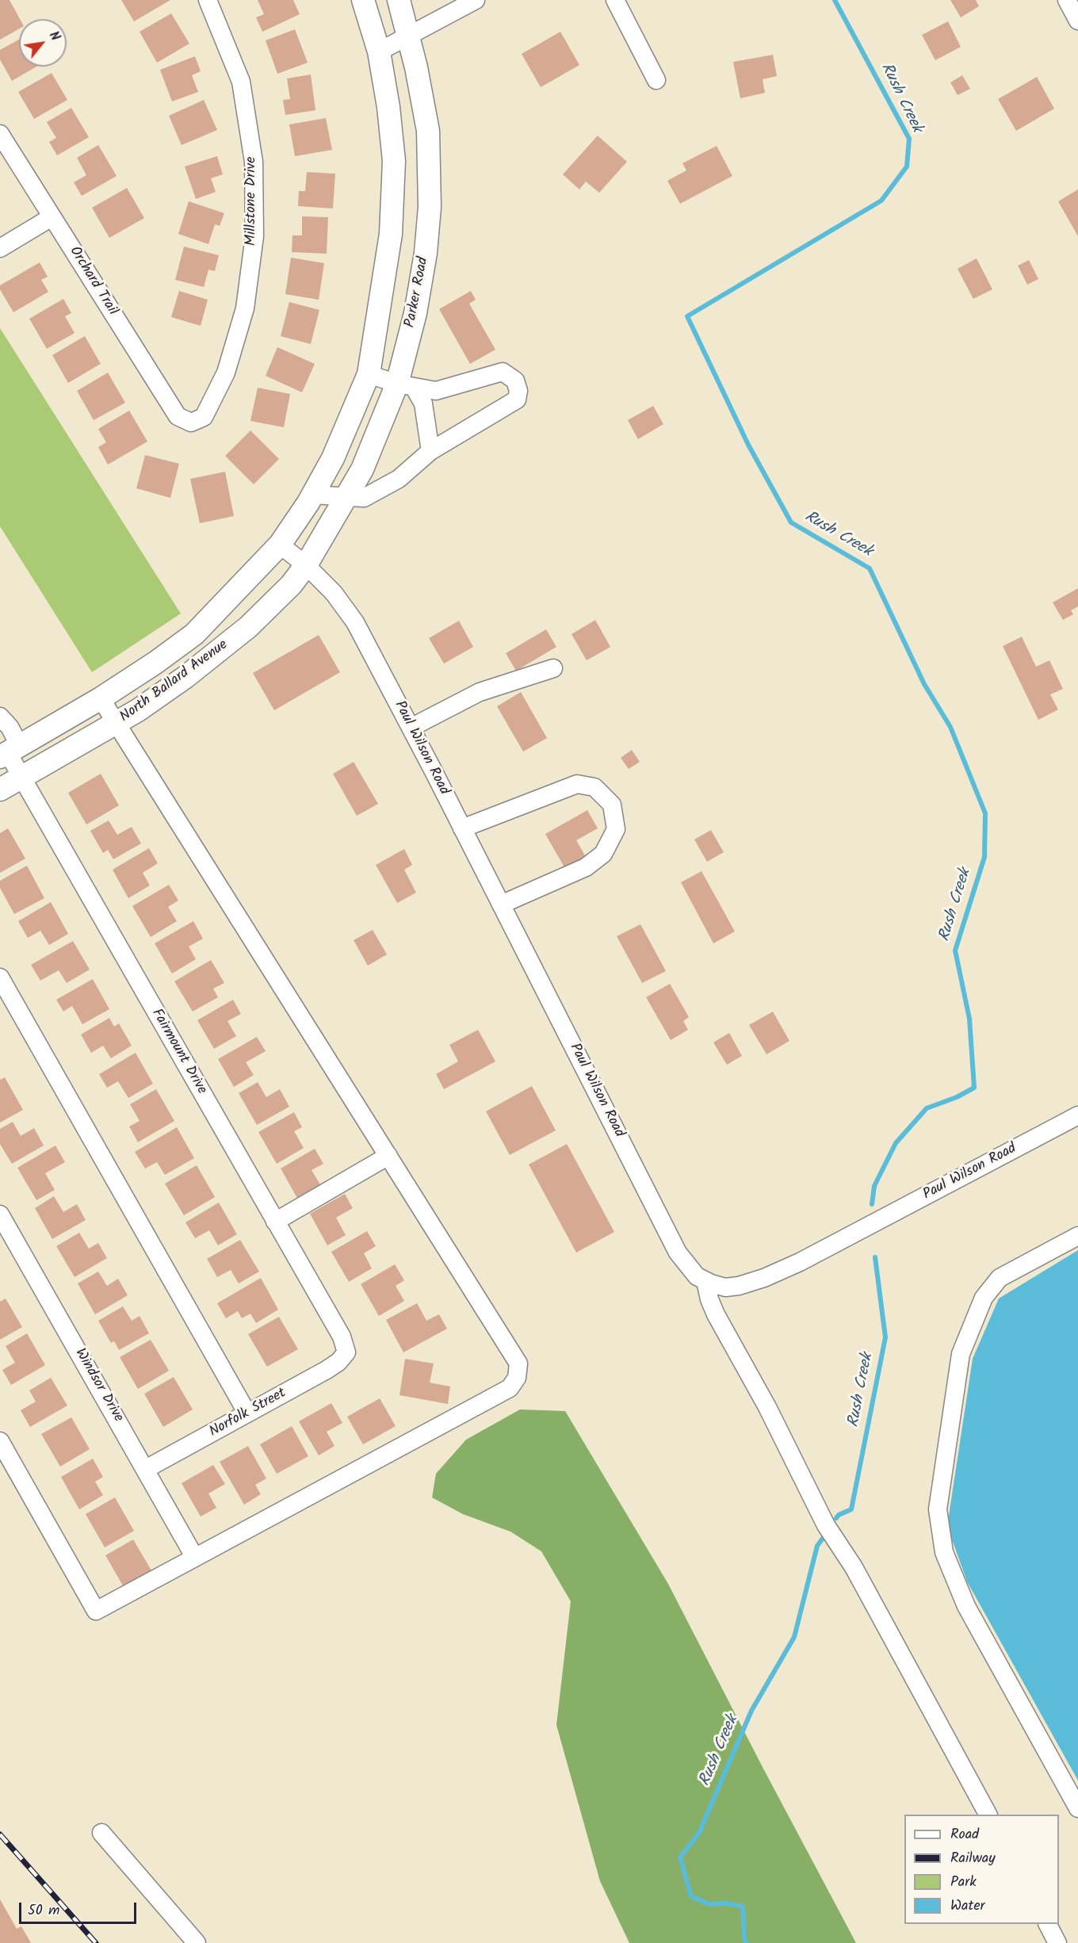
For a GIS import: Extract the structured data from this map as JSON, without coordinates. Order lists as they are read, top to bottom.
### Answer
{
  "streets": {
    "main road": ["Parker Road", "North Ballard Avenue"],
    "street": [
      "Millstone Drive",
      "Orchard Trail",
      "Paul Wilson Road",
      "Fairmount Drive",
      "Windsor Drive",
      "Norfolk Street"
    ]
  },
  "crossings": [
    ["Millstone Drive", "Orchard Trail"],
    ["Parker Road", "North Ballard Avenue"],
    ["Parker Road", "Paul Wilson Road"],
    ["North Ballard Avenue", "Paul Wilson Road"],
    ["North Ballard Avenue", "Fairmount Drive"],
    ["Fairmount Drive", "Norfolk Street"],
    ["Windsor Drive", "Norfolk Street"]
  ],
  "water": ["Rush Creek"],
  "legend": [
    "Road",
    "Railway",
    "Park",
    "Water"
  ],
  "scale_bar": "50 m",
  "north": "top right"
}
